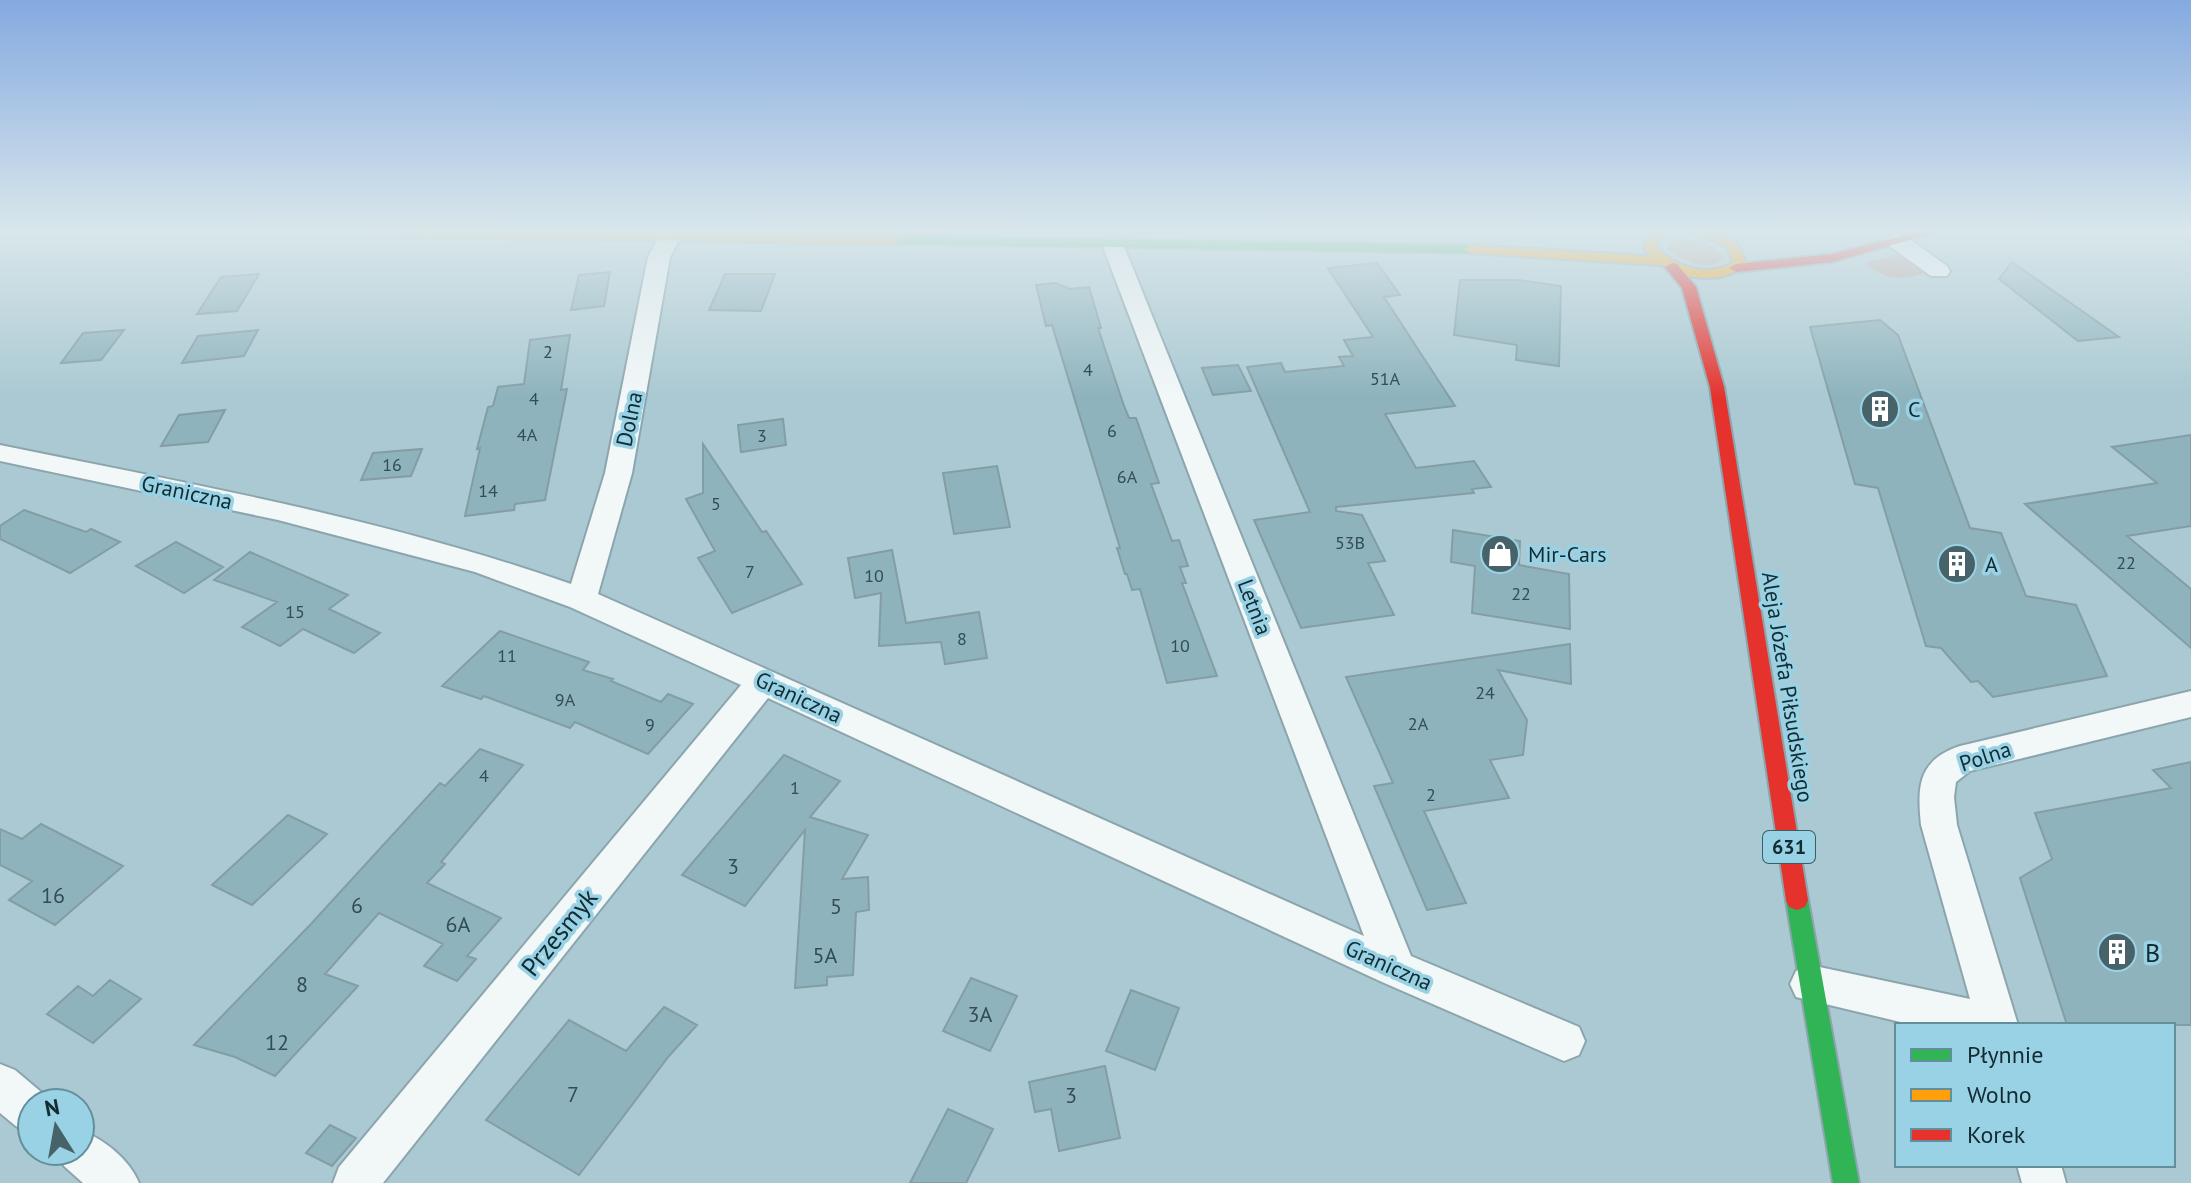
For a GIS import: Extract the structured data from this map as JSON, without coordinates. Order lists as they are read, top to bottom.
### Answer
{
  "streets": {
    "street": [
      "Dolna",
      "Graniczna",
      "Letnia",
      "Aleja Józefa Piłsudskiego",
      "Polna",
      "631",
      "Przesmyk"
    ]
  },
  "crossings": [
    ["Dolna", "Graniczna"],
    ["Graniczna", "Letnia"],
    ["Graniczna", "Przesmyk"]
  ],
  "places": {
    "building": ["C", "A", "B"],
    "shop": ["Mir-Cars"]
  },
  "house_numbers": [
    "2",
    "4",
    "51A",
    "4",
    "6",
    "4A",
    "3",
    "16",
    "6A",
    "14",
    "5",
    "53B",
    "22",
    "7",
    "10",
    "22",
    "15",
    "8",
    "10",
    "11",
    "24",
    "9A",
    "2A",
    "9",
    "4",
    "1",
    "2",
    "3",
    "16",
    "6",
    "5",
    "6A",
    "5A",
    "8",
    "3A",
    "12",
    "7",
    "3"
  ],
  "legend": ["Płynnie", "Wolno", "Korek"],
  "north": "top"
}
